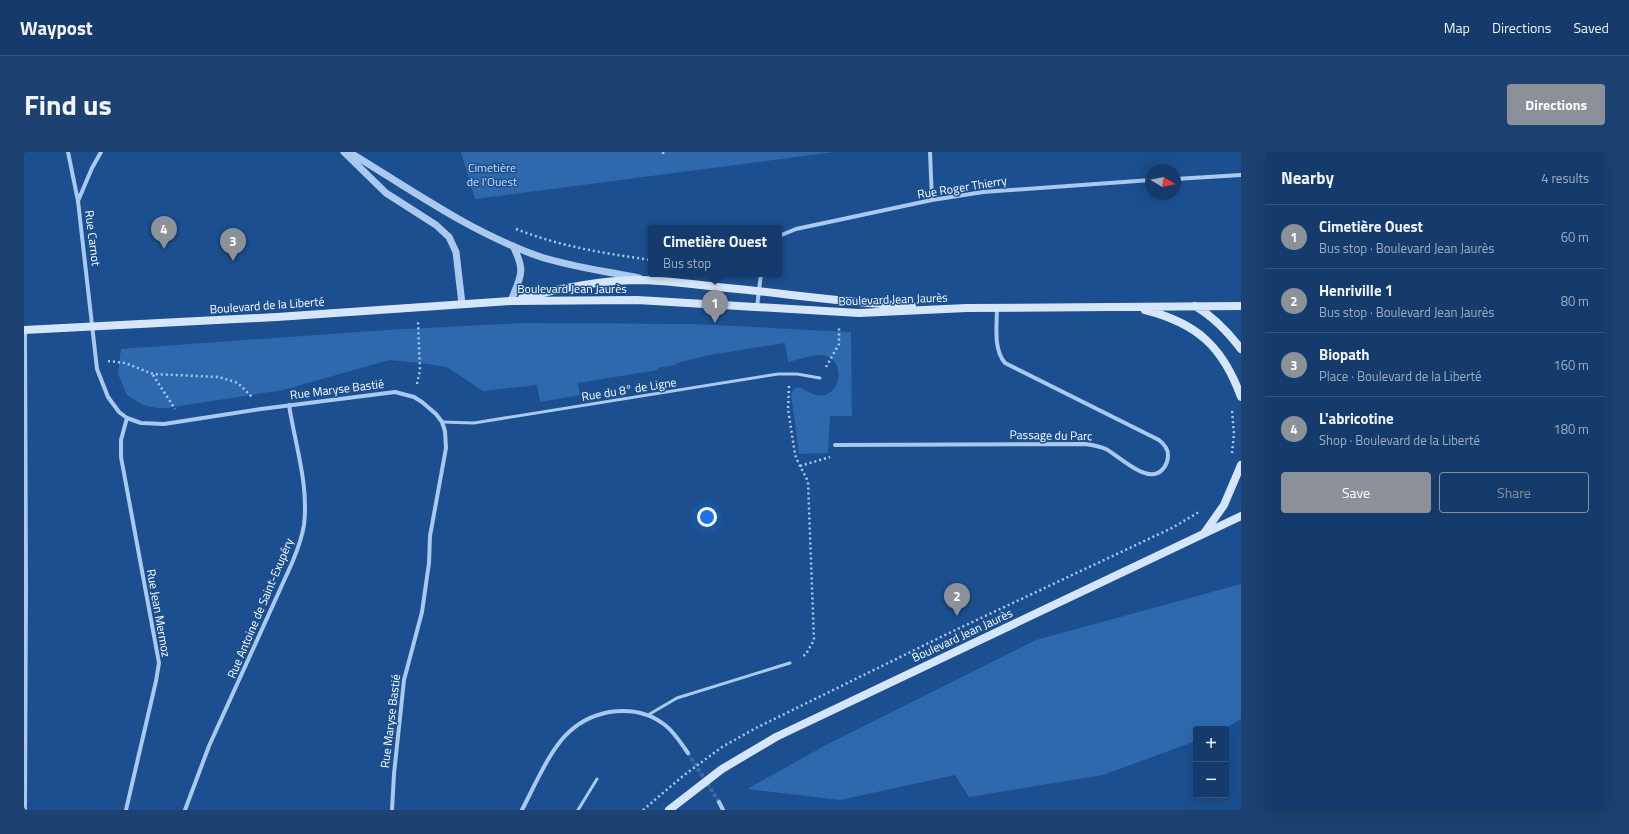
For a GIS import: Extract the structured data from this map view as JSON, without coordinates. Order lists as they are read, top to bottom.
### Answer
{
  "streets": {
    "main road": ["Boulevard Jean Jaurès", "Boulevard de la Liberté"],
    "street": [
      "Rue Roger Thierry",
      "Rue Carnot",
      "Rue Maryse Bastié",
      "Passage du Parc",
      "Rue Antoine de Saint-Exupéry",
      "Rue Jean Mermoz"
    ],
    "lane": ["Rue du 8° de Ligne"]
  },
  "crossings": [
    ["Rue Carnot", "Boulevard de la Liberté"],
    ["Boulevard Jean Jaurès", "Boulevard de la Liberté"],
    ["Boulevard Jean Jaurès", "Passage du Parc"],
    ["Rue Maryse Bastié", "Rue du 8° de Ligne"],
    ["Rue Maryse Bastié", "Rue Antoine de Saint-Exupéry"],
    ["Rue Maryse Bastié", "Rue Jean Mermoz"]
  ],
  "parks": ["Cimetière de l'Ouest"],
  "north": "right",
  "page": {
    "header": "Waypost",
    "nav": ["Map", "Directions", "Saved"],
    "title": "Find us",
    "buttons": [
      "Directions",
      ["Save", "Share"]
    ],
    "heading": ["Nearby", "4 results"],
    "list": [
      {
        "mark": "1",
        "name": "Cimetière Ouest",
        "note": "Bus stop · Boulevard Jean Jaurès",
        "value": "60 m"
      },
      {
        "mark": "2",
        "name": "Henriville 1",
        "note": "Bus stop · Boulevard Jean Jaurès",
        "value": "80 m"
      },
      {
        "mark": "3",
        "name": "Biopath",
        "note": "Place · Boulevard de la Liberté",
        "value": "160 m"
      },
      {
        "mark": "4",
        "name": "L'abricotine",
        "note": "Shop · Boulevard de la Liberté",
        "value": "180 m"
      }
    ],
    "pins": [
      "4",
      "3",
      "1",
      "2"
    ],
    "popup": ["Cimetière Ouest", "Bus stop"],
    "map_buttons": ["+", "−"]
  }
}
